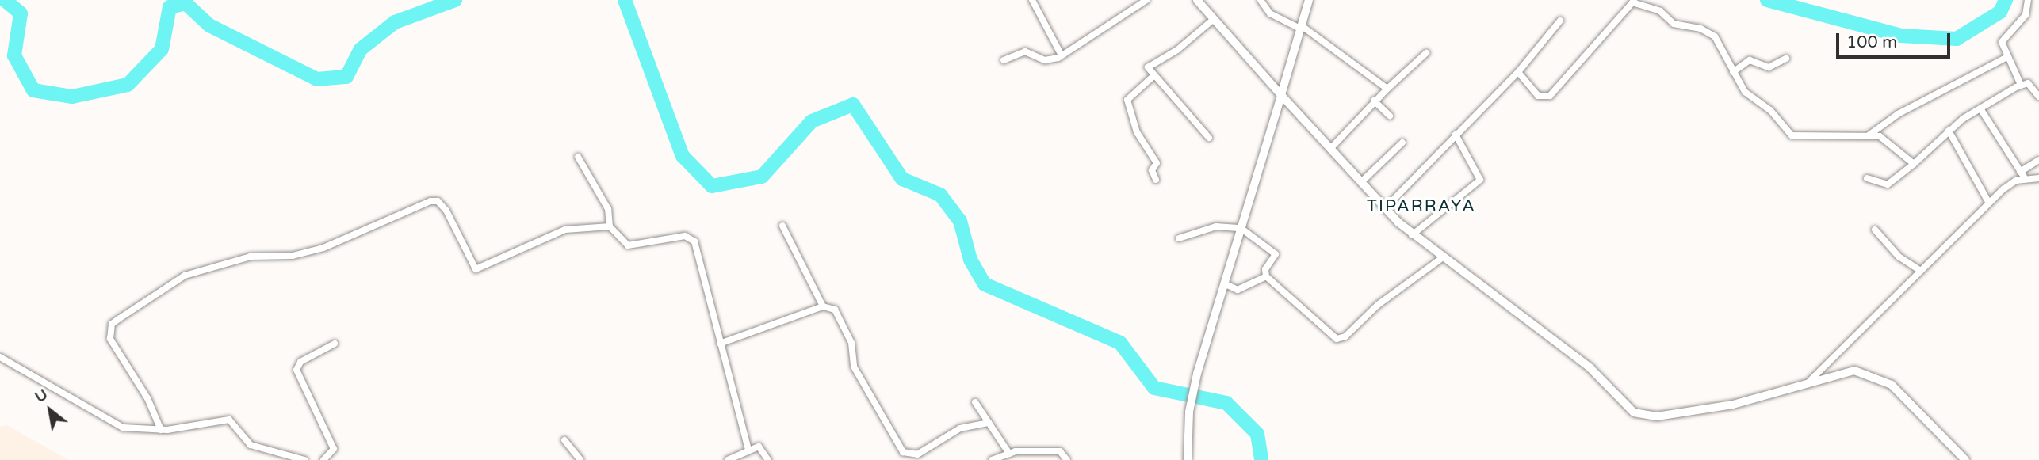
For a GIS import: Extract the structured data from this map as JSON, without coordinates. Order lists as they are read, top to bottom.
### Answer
{
  "districts": ["TIPARRAYA"],
  "scale_bar": "100 m",
  "north": "top left"
}
